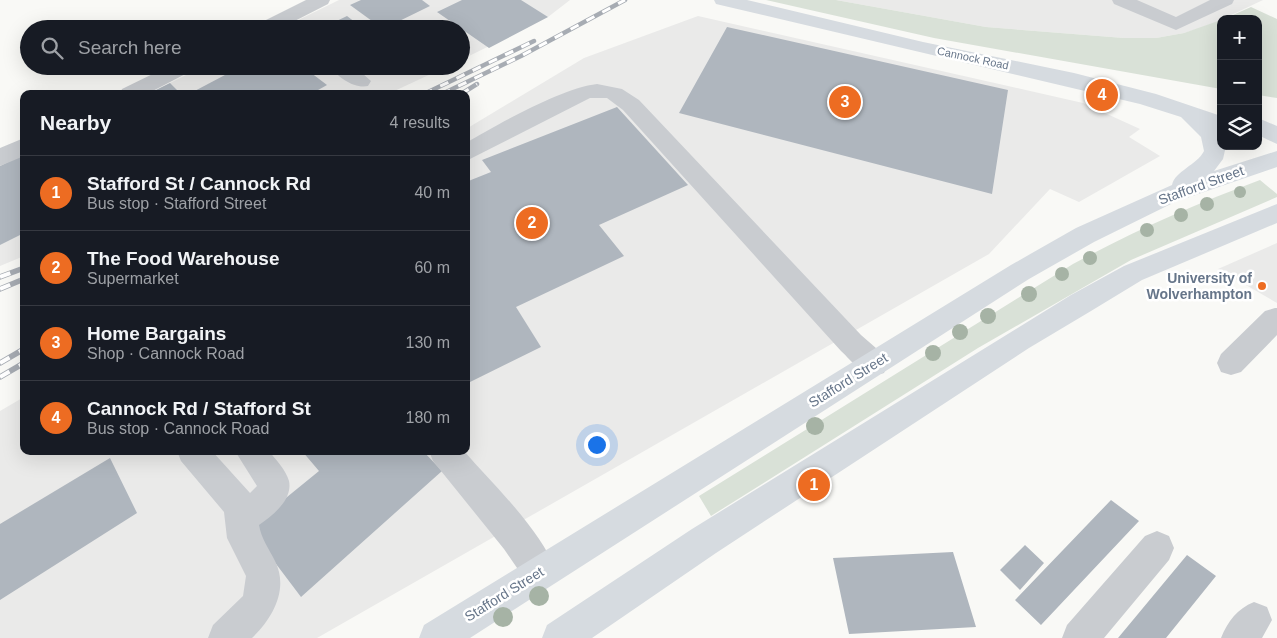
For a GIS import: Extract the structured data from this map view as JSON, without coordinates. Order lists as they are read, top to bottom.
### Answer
{
  "streets": {
    "highway": ["Cannock Road", "Stafford Street"]
  },
  "places": ["University of Wolverhampton"],
  "page": {
    "map_buttons": ["+", "−"],
    "search": "Search here",
    "pins": [
      "4",
      "3",
      "2",
      "1"
    ],
    "heading": ["Nearby", "4 results"],
    "list": [
      {
        "mark": "1",
        "name": "Stafford St / Cannock Rd",
        "note": "Bus stop · Stafford Street",
        "value": "40 m"
      },
      {
        "mark": "2",
        "name": "The Food Warehouse",
        "note": "Supermarket",
        "value": "60 m"
      },
      {
        "mark": "3",
        "name": "Home Bargains",
        "note": "Shop · Cannock Road",
        "value": "130 m"
      },
      {
        "mark": "4",
        "name": "Cannock Rd / Stafford St",
        "note": "Bus stop · Cannock Road",
        "value": "180 m"
      }
    ]
  }
}
